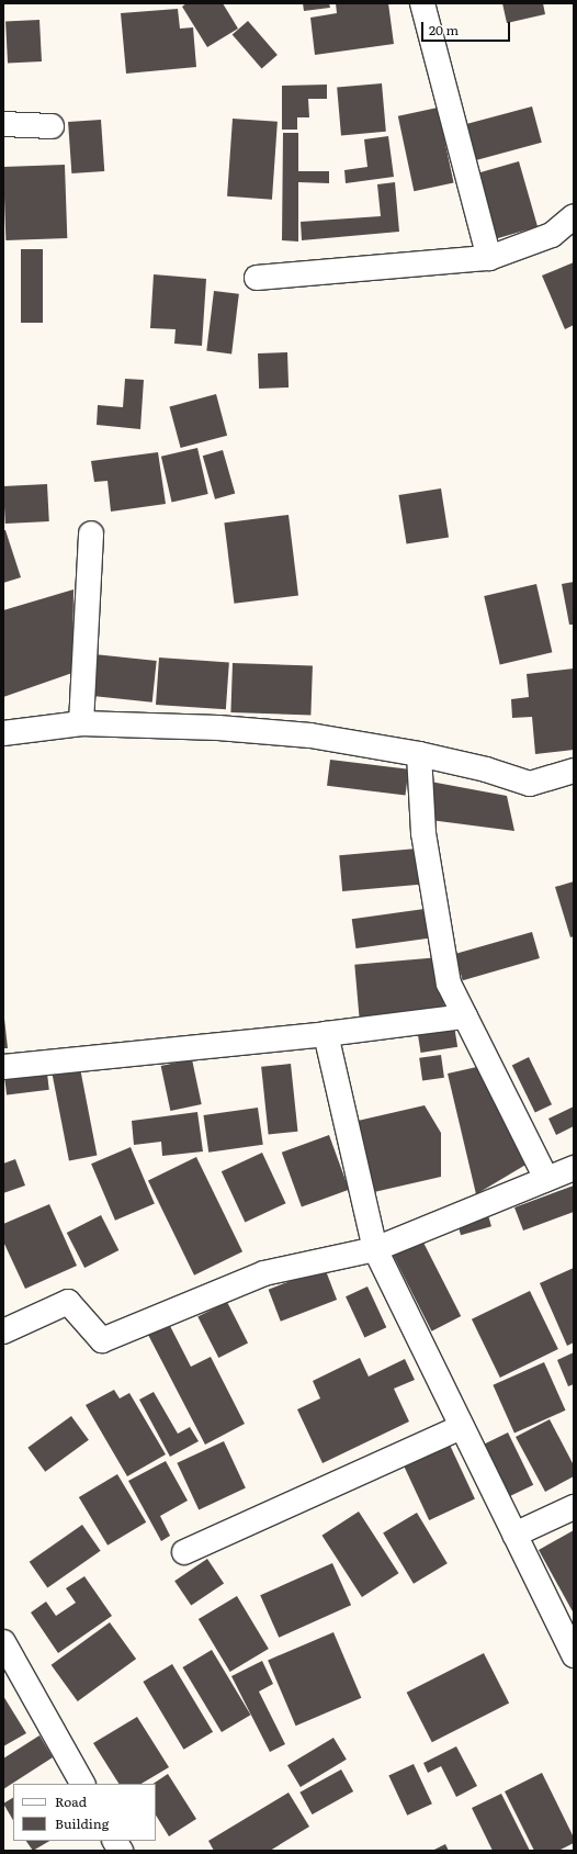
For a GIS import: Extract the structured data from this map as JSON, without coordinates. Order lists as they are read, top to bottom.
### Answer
{
  "legend": ["Road", "Building"],
  "scale_bar": "20 m"
}
